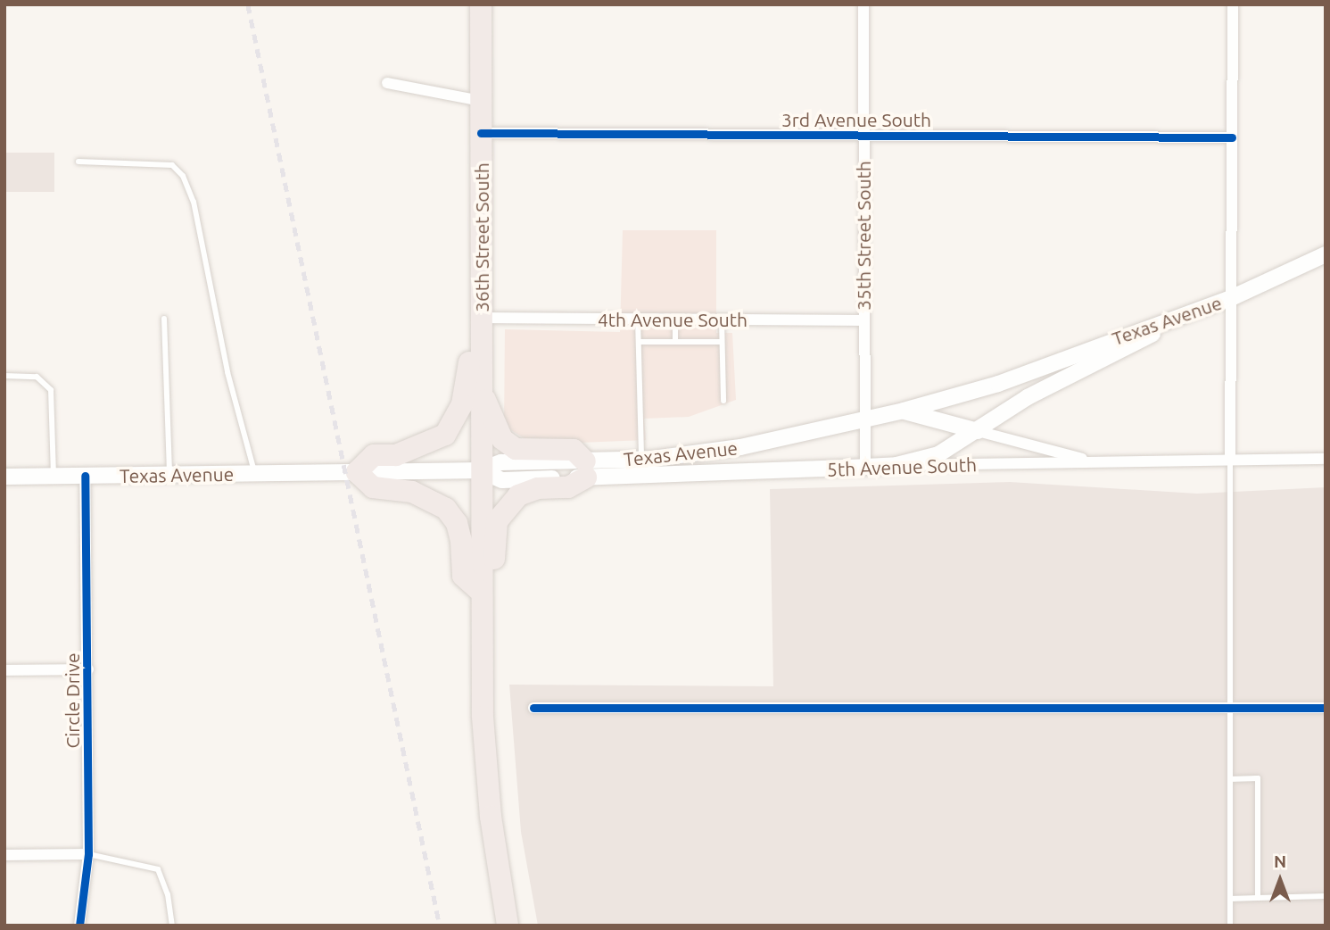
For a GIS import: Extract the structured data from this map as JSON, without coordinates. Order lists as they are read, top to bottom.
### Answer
{
  "streets": {
    "highway": ["36th Street South"],
    "main road": ["Texas Avenue", "5th Avenue South"],
    "street": [
      "3rd Avenue South",
      "35th Street South",
      "4th Avenue South",
      "Circle Drive"
    ]
  },
  "crossings": [
    ["3rd Avenue South", "35th Street South"],
    ["3rd Avenue South", "36th Street South"],
    ["35th Street South", "4th Avenue South"],
    ["35th Street South", "Texas Avenue"],
    ["35th Street South", "5th Avenue South"],
    ["36th Street South", "4th Avenue South"],
    ["36th Street South", "Texas Avenue"],
    ["36th Street South", "5th Avenue South"],
    ["Texas Avenue", "5th Avenue South"],
    ["Texas Avenue", "Circle Drive"]
  ],
  "north": "top"
}
